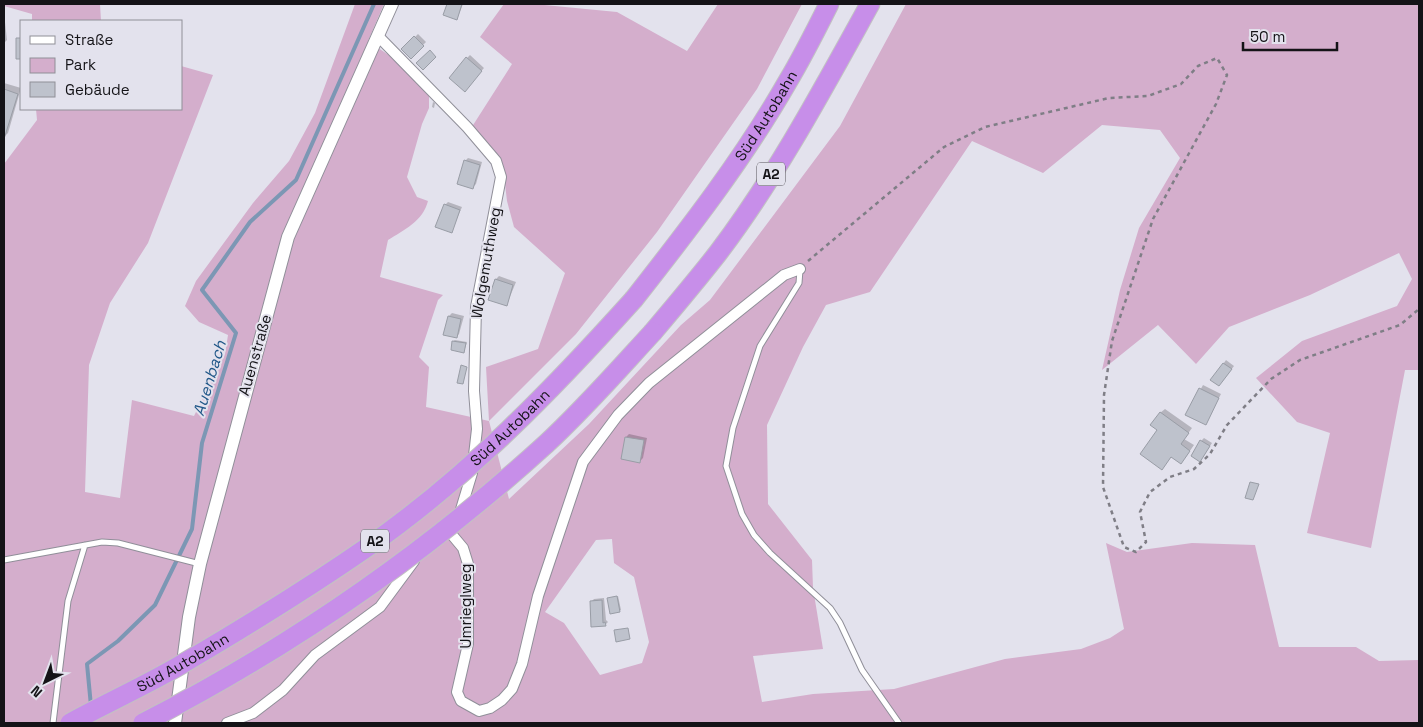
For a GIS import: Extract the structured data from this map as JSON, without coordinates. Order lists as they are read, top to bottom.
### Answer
{
  "streets": {
    "highway": ["Süd Autobahn", "A2"],
    "street": ["Wolgemuthweg", "Auenstraße", "Umrieglweg"]
  },
  "crossings": [
    ["Wolgemuthweg", "Auenstraße"],
    ["Wolgemuthweg", "Umrieglweg"]
  ],
  "water": ["Auenbach"],
  "legend": ["Straße", "Park", "Gebäude"],
  "scale_bar": "50 m",
  "north": "bottom left"
}
